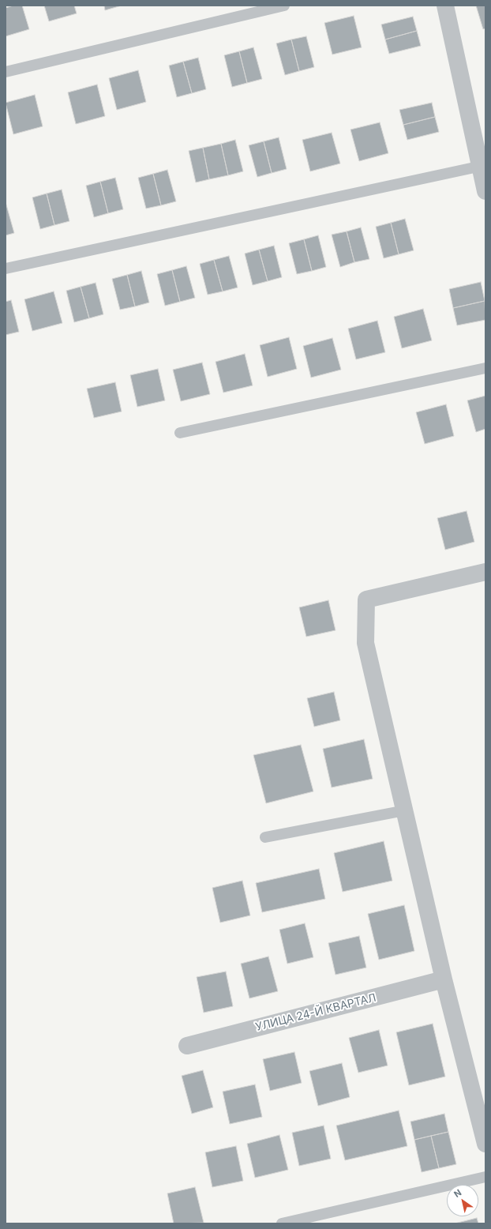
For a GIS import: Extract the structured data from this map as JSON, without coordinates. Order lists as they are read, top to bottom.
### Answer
{
  "streets": {
    "street": ["УЛИЦА 24-Й КВАРТАЛ"]
  },
  "north": "top left"
}
